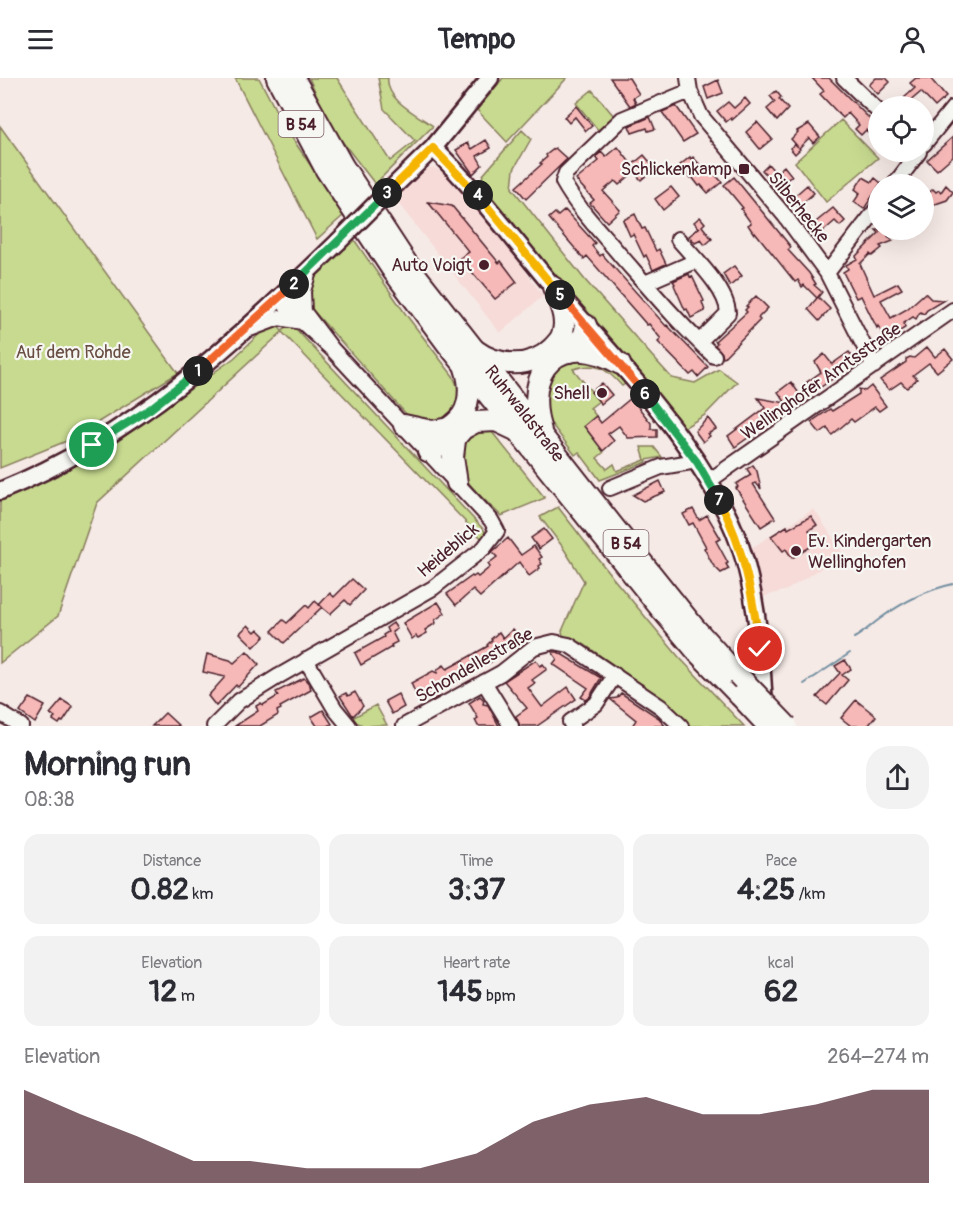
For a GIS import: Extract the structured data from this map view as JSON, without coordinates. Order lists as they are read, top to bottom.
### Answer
{
  "streets": {
    "highway": ["B 54", "Ruhrwaldstraße"],
    "street": [
      "Silberhecke",
      "Wellinghofer Amtsstraße",
      "Heideblick",
      "Schondellestraße"
    ]
  },
  "crossings": [
    ["Silberhecke", "Wellinghofer Amtsstraße"]
  ],
  "parks": ["Auf dem Rohde"],
  "places": {
    "transit": ["Schlickenkamp"],
    "other": ["Auto Voigt", "Shell", "Ev. Kindergarten Wellinghofen"]
  },
  "page": {
    "header": "Tempo",
    "pins": [
      "3",
      "4",
      "2",
      "5",
      "1",
      "6",
      "7"
    ],
    "heading": ["Morning run", "08:38"],
    "stats": [
      ["Distance", "0.82 km"],
      ["Time", "3:37"],
      ["Pace", "4:25 /km"],
      ["Elevation", "12 m"],
      ["Heart rate", "145 bpm"],
      ["kcal", "62"]
    ],
    "chart": ["Elevation", "264–274 m"]
  }
}
